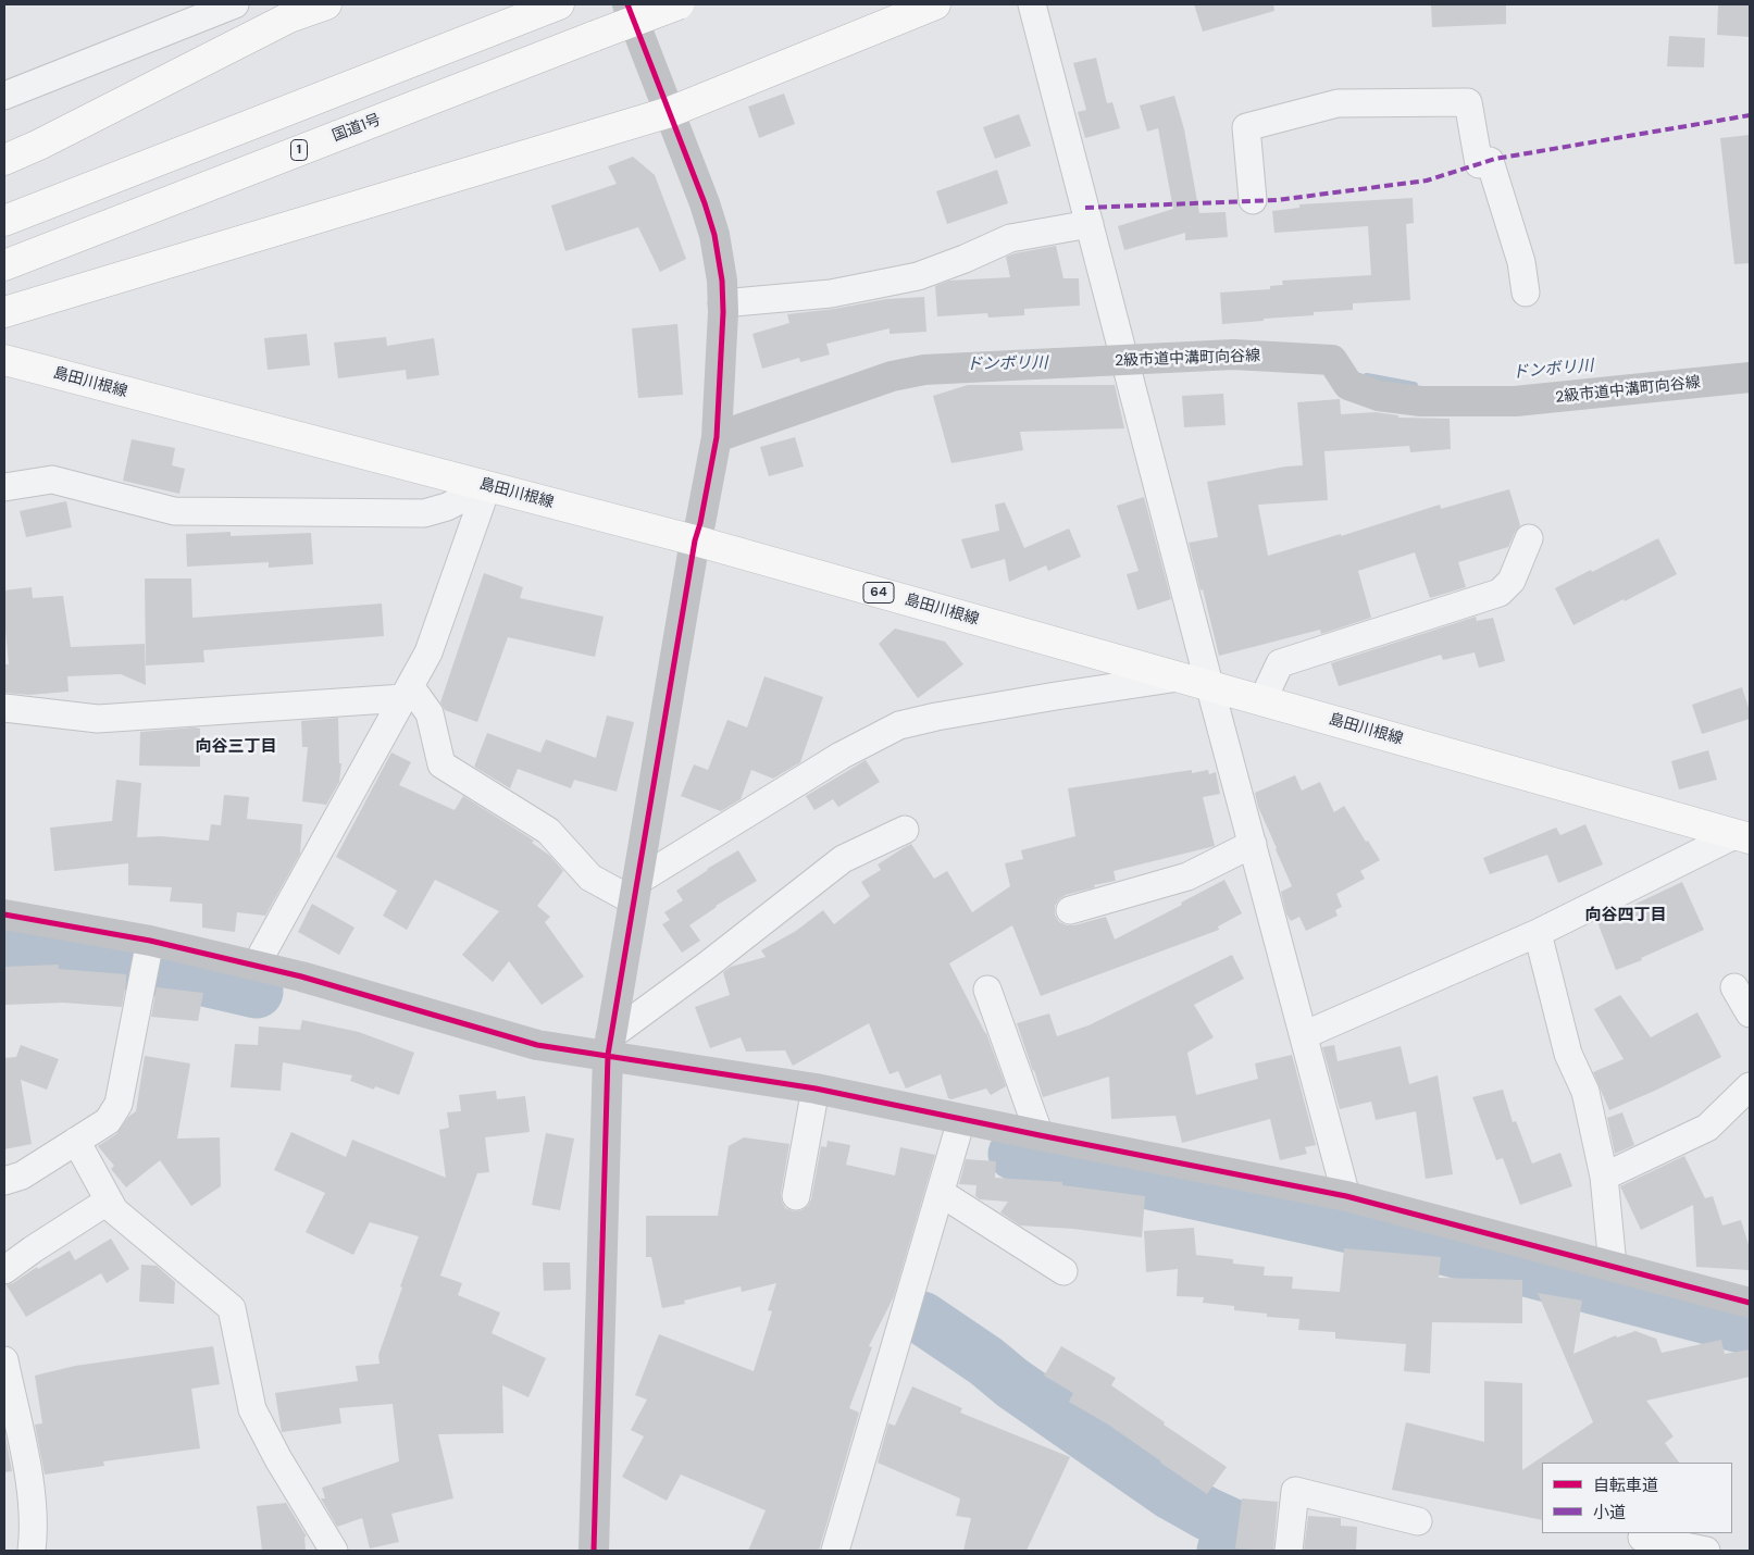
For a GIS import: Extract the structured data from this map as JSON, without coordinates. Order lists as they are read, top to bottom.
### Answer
{
  "streets": {
    "main road": [
      "国道1号",
      "1",
      "島田川根線",
      "64"
    ],
    "street": ["2級市道中溝町向谷線"]
  },
  "districts": ["向谷三丁目", "向谷四丁目"],
  "water": ["ドンボリ川"],
  "legend": ["自転車道", "小道"]
}
